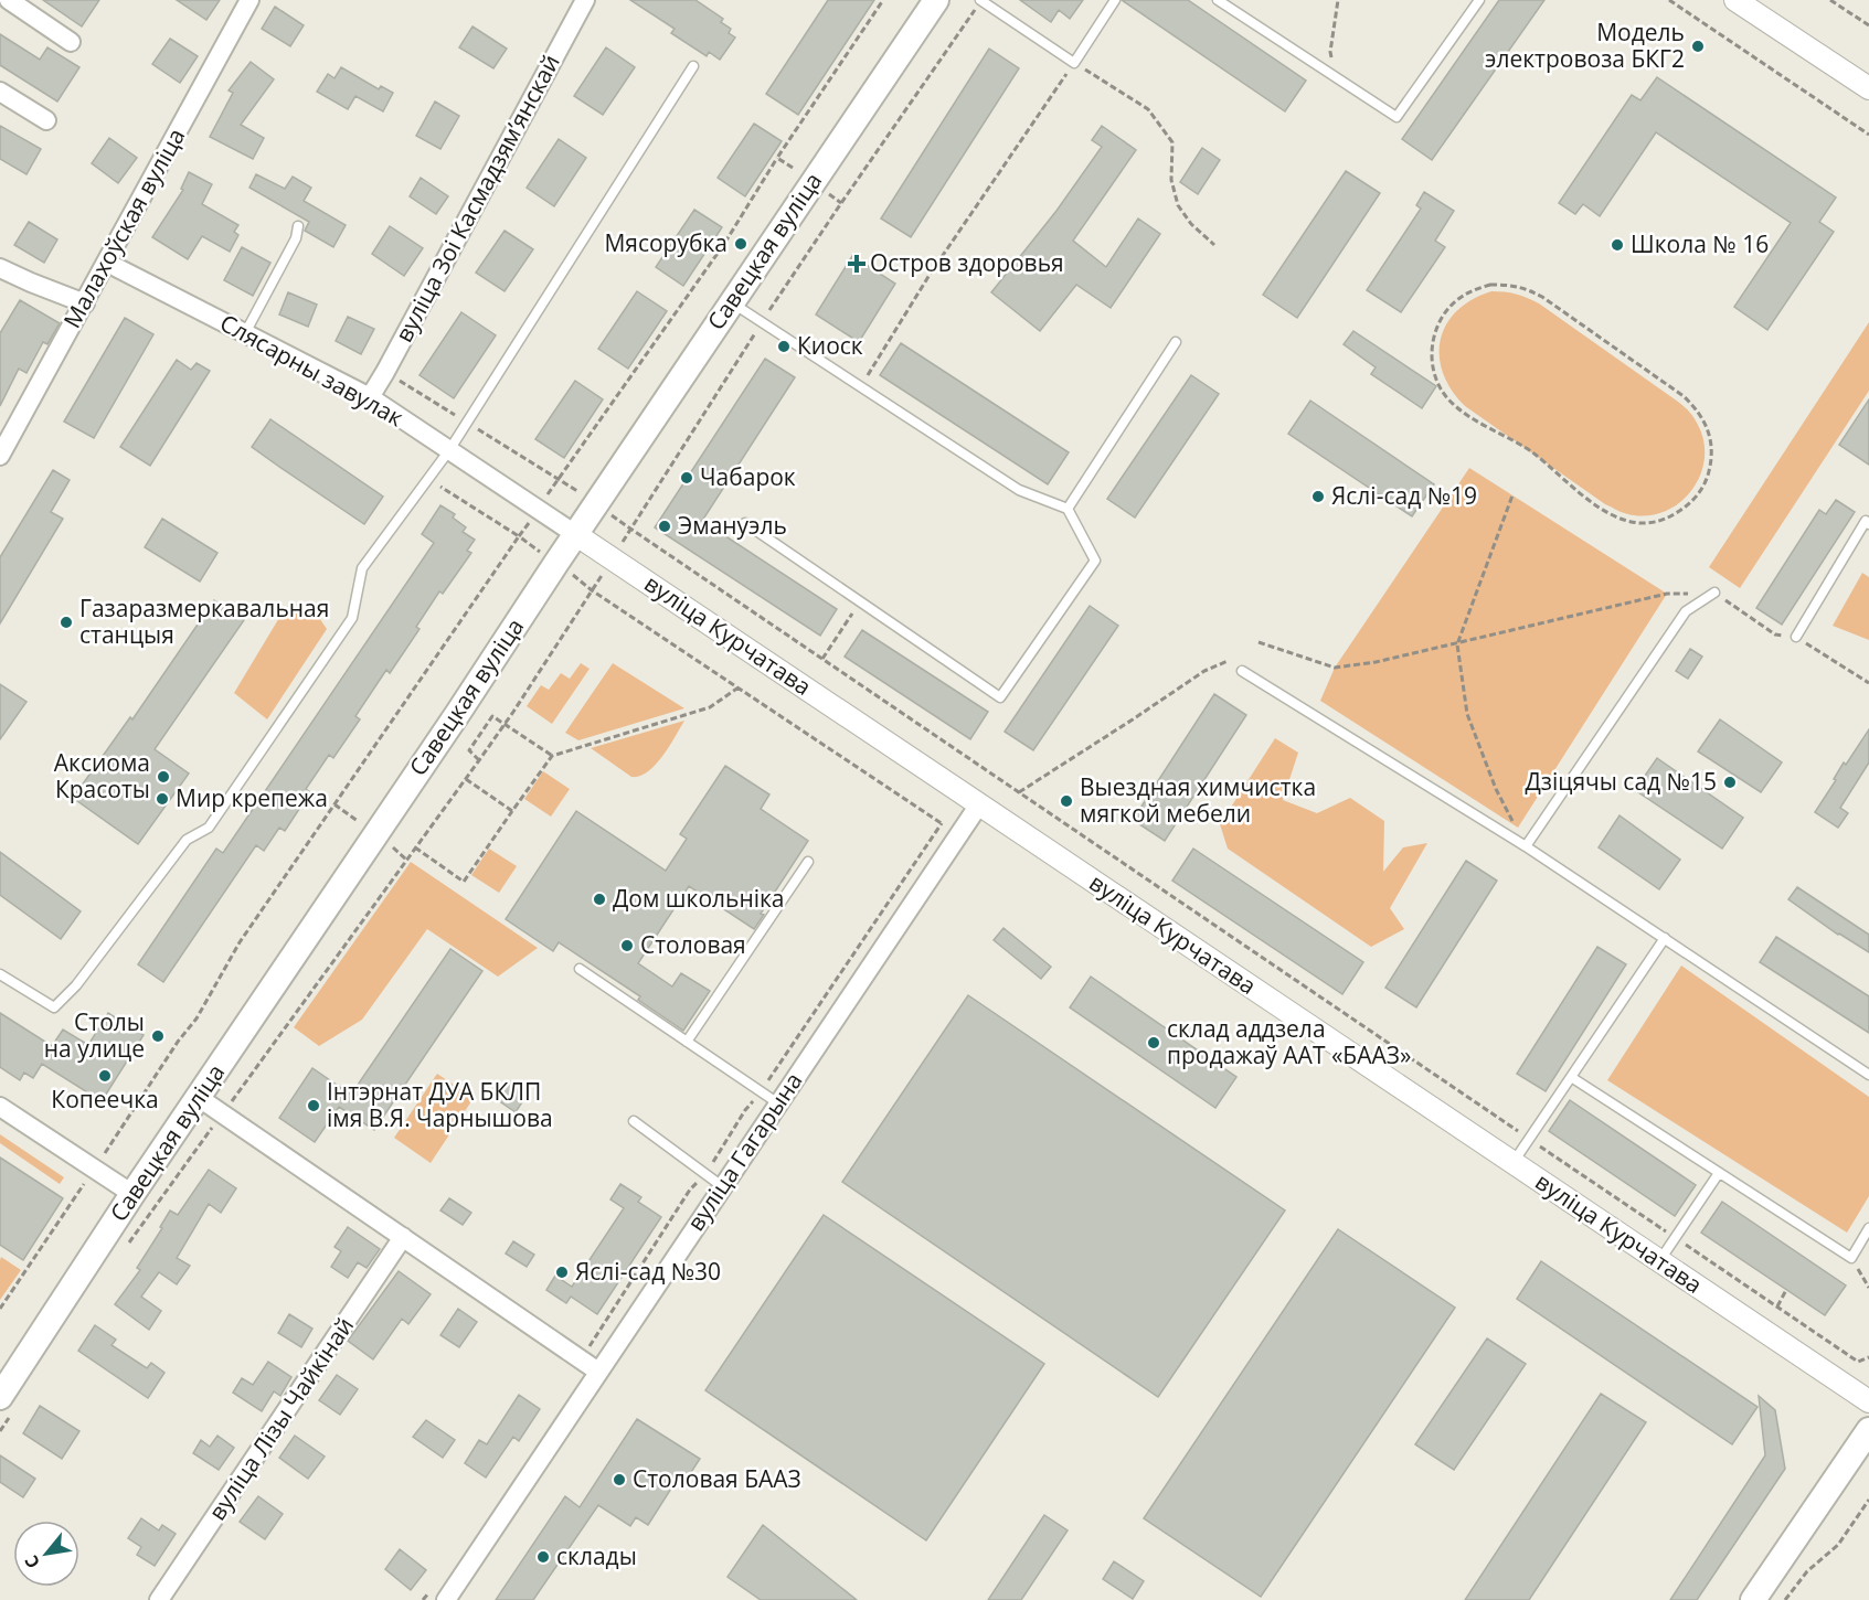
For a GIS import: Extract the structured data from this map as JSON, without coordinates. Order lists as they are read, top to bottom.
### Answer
{
  "streets": {
    "main road": ["Савецкая вуліца"],
    "street": [
      "вуліца Зоі Касмадзямʼянскай",
      "Малахоўская вуліца",
      "Слясарны завулак",
      "вуліца Курчатава",
      "вуліца Гагарына",
      "вуліца Лізы Чайкінай"
    ]
  },
  "crossings": [
    ["вуліца Зоі Касмадзямʼянскай", "Слясарны завулак"],
    ["Малахоўская вуліца", "Слясарны завулак"],
    ["Савецкая вуліца", "Слясарны завулак"],
    ["Савецкая вуліца", "вуліца Курчатава"],
    ["Слясарны завулак", "вуліца Курчатава"],
    ["вуліца Курчатава", "вуліца Гагарына"]
  ],
  "places": {
    "other": [
      "Модель электровоза БКГ2",
      "Мясорубка",
      "Школа № 16",
      "Киоск",
      "Чабарок",
      "Яслі-сад №19",
      "Эмануэль",
      "Газаразмеркавальная станцыя",
      "Аксиома Красоты",
      "Дзіцячы сад №15",
      "Мир крепежа",
      "Выездная химчистка мягкой мебели",
      "Дом школьніка",
      "Столовая",
      "Столы на улице",
      "склад аддзела продажаў ААТ «БААЗ»",
      "Копеечка",
      "Інтэрнат ДУА БКЛП імя В.Я. Чарнышова",
      "Яслі-сад №30",
      "Столовая БААЗ",
      "склады"
    ],
    "health": ["Остров здоровья"]
  },
  "north": "bottom left"
}
